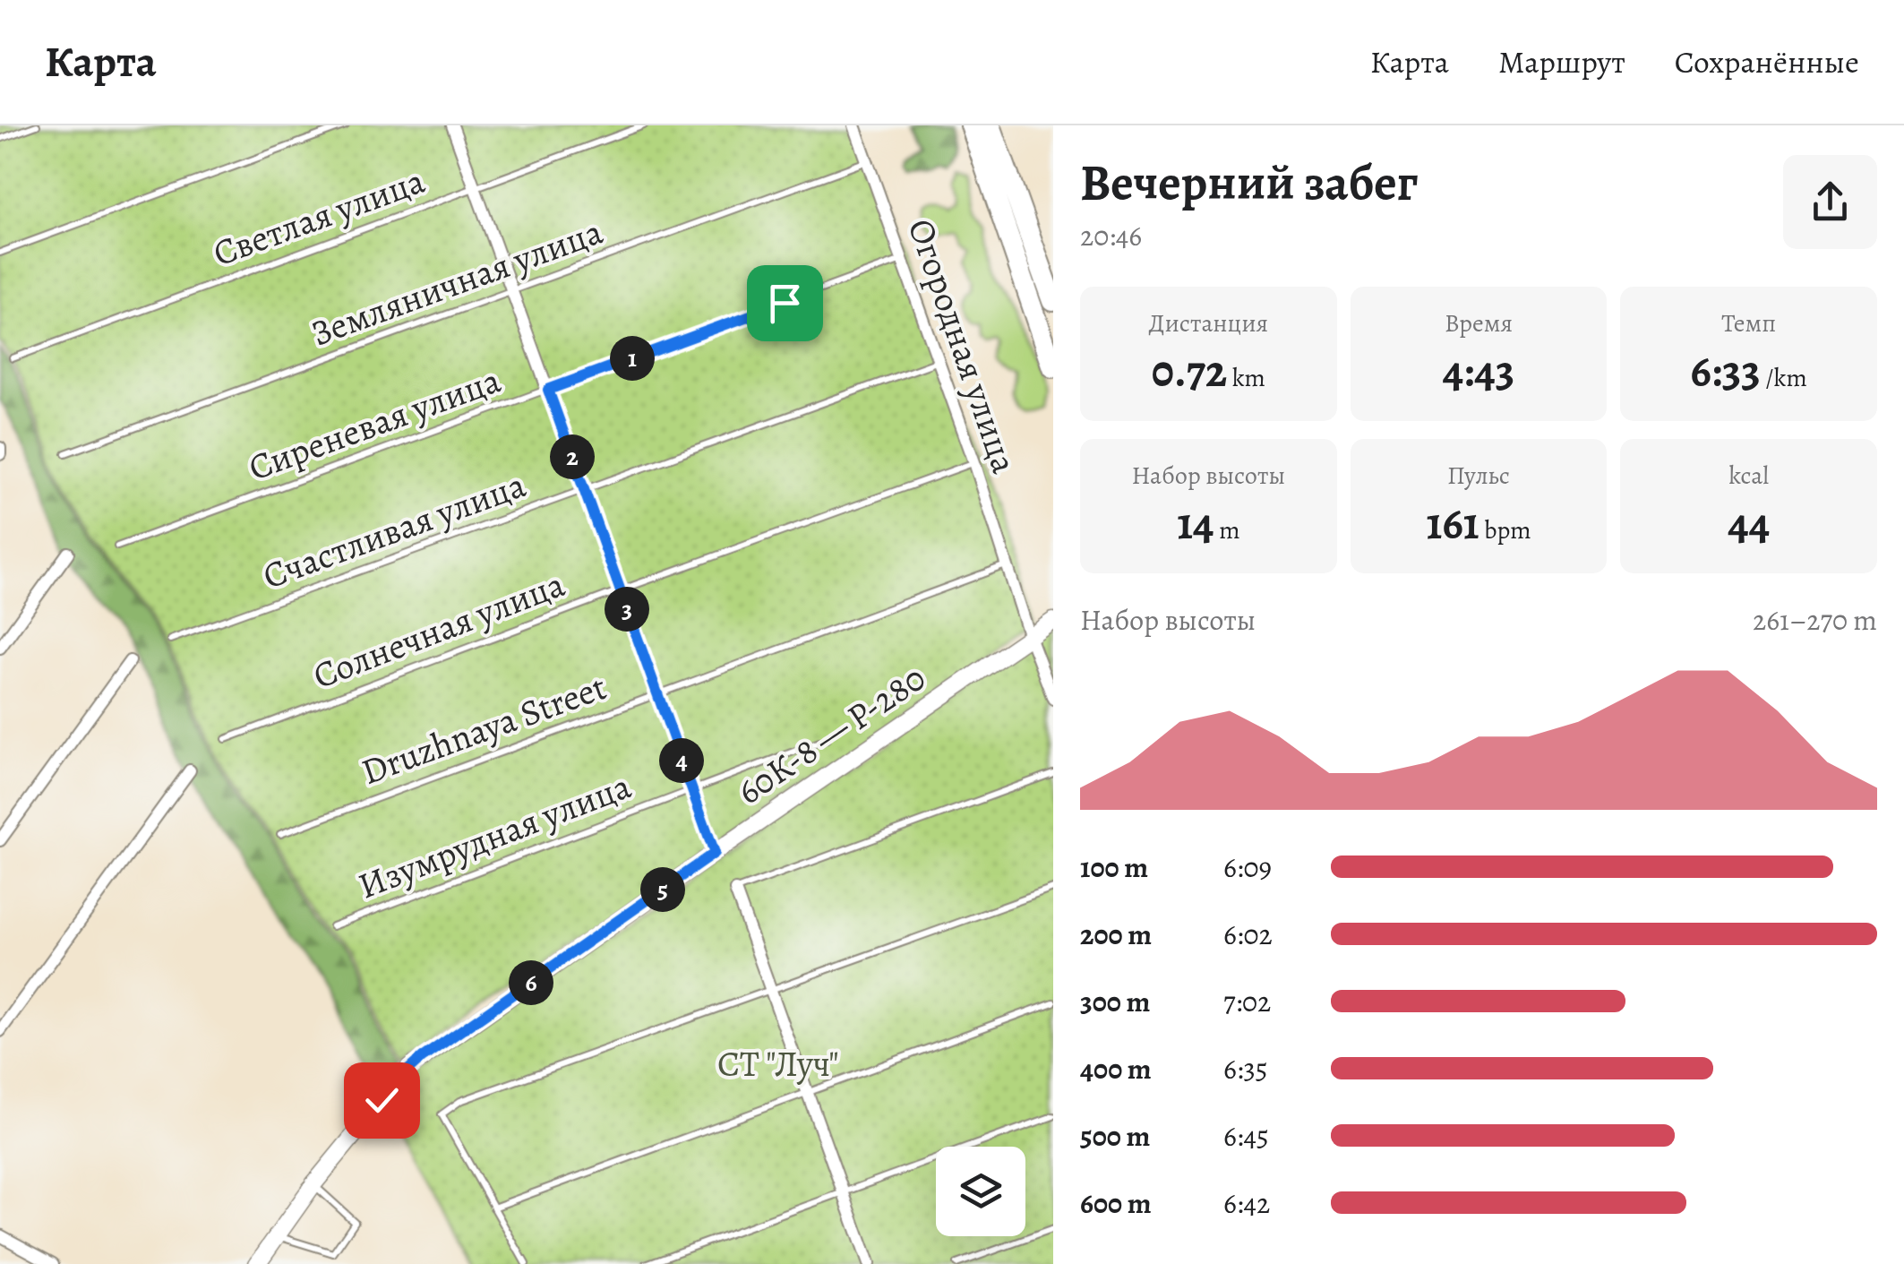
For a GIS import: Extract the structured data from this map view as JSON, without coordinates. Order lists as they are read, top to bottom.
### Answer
{
  "streets": {
    "street": ["Огородная улица", "60К-8 — Р-280"],
    "lane": [
      "Светлая улица",
      "Земляничная улица",
      "Сиреневая улица",
      "Счастливая улица",
      "Солнечная улица",
      "Druzhnaya Street",
      "Изумрудная улица"
    ]
  },
  "crossings": [
    ["Земляничная улица", "Огородная улица"],
    ["Огородная улица", "Сиреневая улица"],
    ["Огородная улица", "Счастливая улица"],
    ["Огородная улица", "Солнечная улица"],
    ["Огородная улица", "Druzhnaya Street"],
    ["Огородная улица", "60К-8 — Р-280"]
  ],
  "parks": ["СТ \"Луч\""],
  "page": {
    "header": "Карта",
    "nav": ["Карта", "Маршрут", "Сохранённые"],
    "heading": ["Вечерний забег", "20:46"],
    "stats": [
      ["Дистанция", "0.72 km"],
      ["Время", "4:43"],
      ["Темп", "6:33 /km"],
      ["Набор высоты", "14 m"],
      ["Пульс", "161 bpm"],
      ["kcal", "44"]
    ],
    "pins": [
      "1",
      "2",
      "3",
      "4",
      "5",
      "6"
    ],
    "chart": ["Набор высоты", "261–270 m"],
    "list": [
      {
        "name": "100 m",
        "note": "6:09"
      },
      {
        "name": "200 m",
        "note": "6:02"
      },
      {
        "name": "300 m",
        "note": "7:02"
      },
      {
        "name": "400 m",
        "note": "6:35"
      },
      {
        "name": "500 m",
        "note": "6:45"
      },
      {
        "name": "600 m",
        "note": "6:42"
      }
    ]
  }
}
